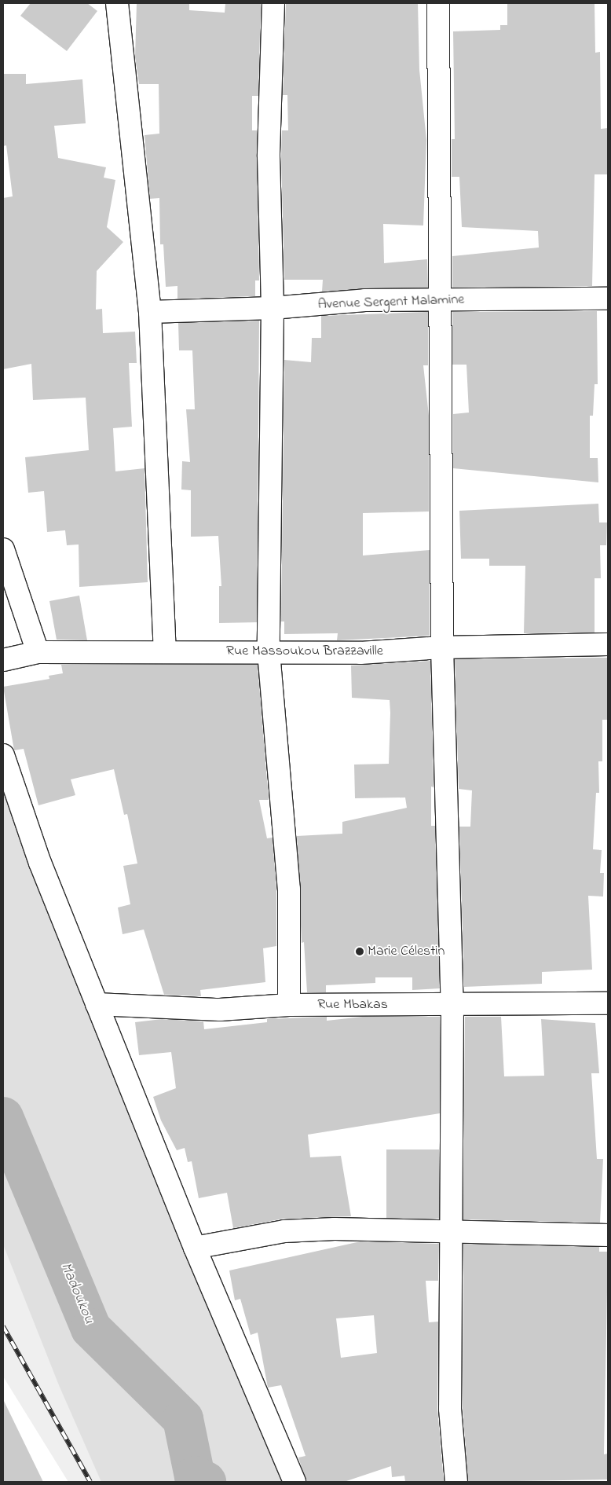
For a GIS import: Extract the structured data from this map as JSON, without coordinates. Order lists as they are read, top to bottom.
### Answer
{
  "streets": {
    "street": ["Avenue Sergent Malamine", "Rue Massoukou Brazzaville", "Rue Mbakas"]
  },
  "water": ["Madoukou"],
  "places": ["Marie Célestin"]
}
